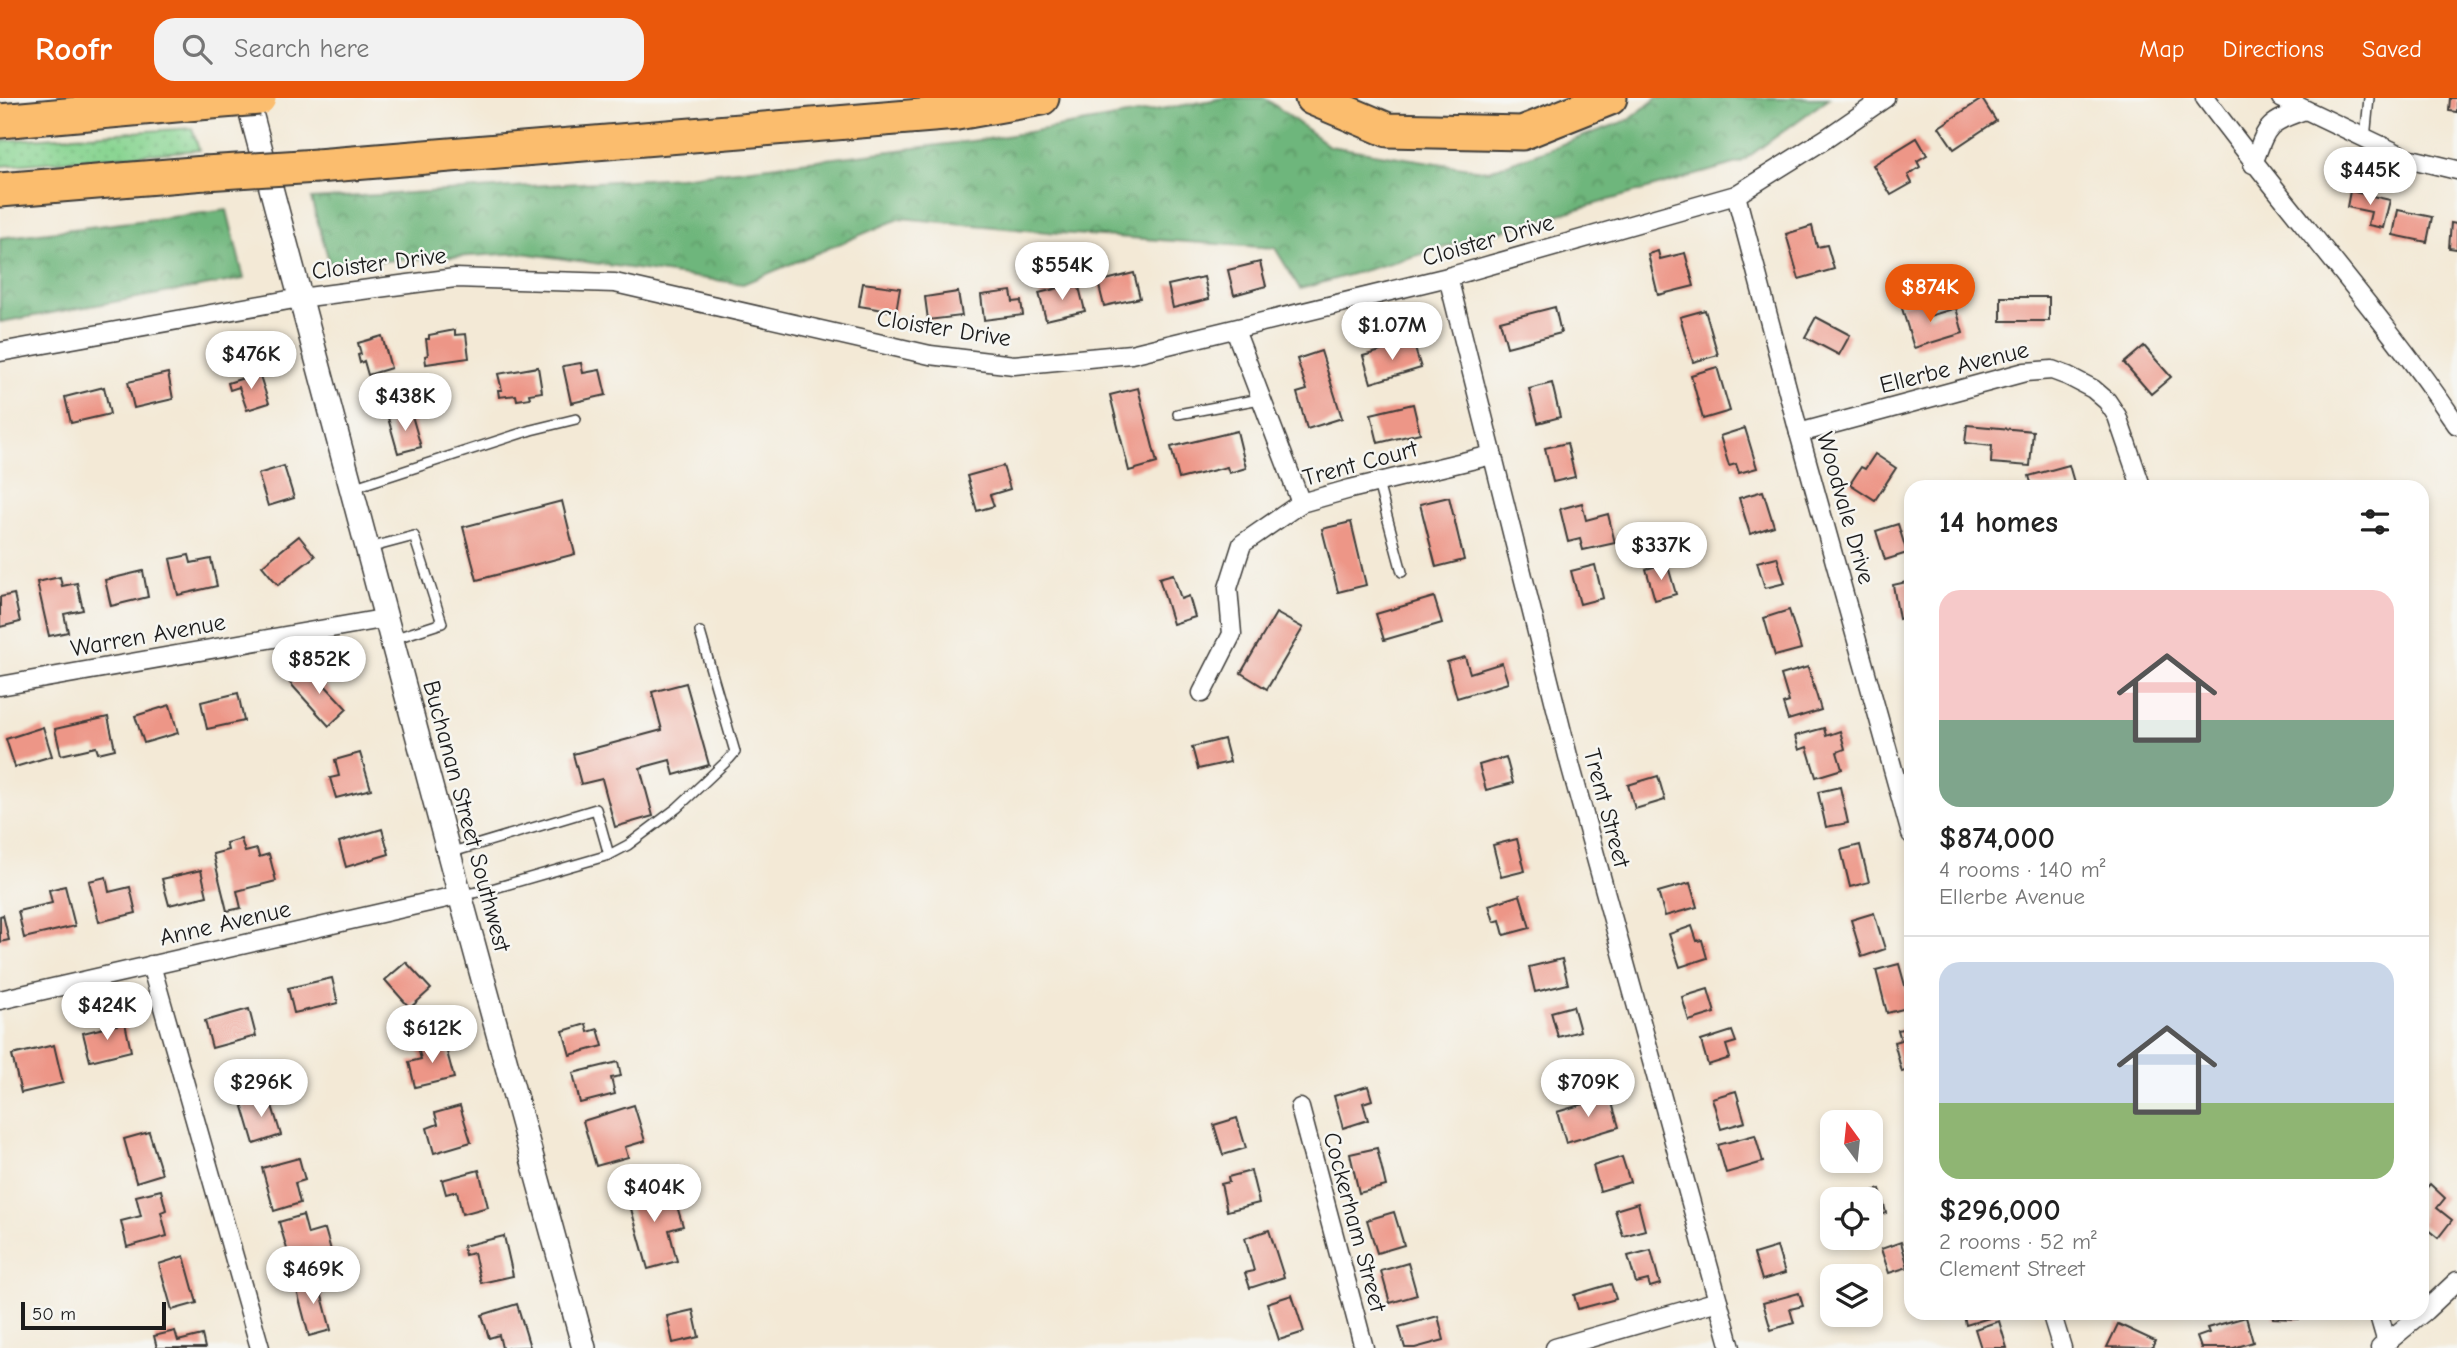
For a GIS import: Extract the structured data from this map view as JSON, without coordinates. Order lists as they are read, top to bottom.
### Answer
{
  "streets": {
    "street": [
      "Cloister Drive",
      "Ellerbe Avenue",
      "Trent Court",
      "Woodvale Drive",
      "Warren Avenue",
      "Trent Street",
      "Buchanan Street Southwest",
      "Anne Avenue",
      "Cockerham Street"
    ]
  },
  "crossings": [
    ["Cloister Drive", "Woodvale Drive"],
    ["Cloister Drive", "Trent Street"],
    ["Cloister Drive", "Buchanan Street Southwest"],
    ["Ellerbe Avenue", "Woodvale Drive"],
    ["Trent Court", "Trent Street"],
    ["Warren Avenue", "Buchanan Street Southwest"],
    ["Buchanan Street Southwest", "Anne Avenue"]
  ],
  "scale_bar": "50 m",
  "north": "top",
  "page": {
    "header": "Roofr",
    "search": "Search here",
    "nav": ["Map", "Directions", "Saved"],
    "price": [
      "$445K",
      "$554K",
      "$874K",
      "$1.07M",
      "$476K",
      "$438K",
      "$337K",
      "$852K",
      "$424K",
      "$612K",
      "$296K",
      "$709K",
      "$404K",
      "$469K"
    ],
    "heading": "14 homes",
    "list": [
      {
        "name": "$874,000",
        "note": "4 rooms · 140 m² · Ellerbe Avenue"
      },
      {
        "name": "$296,000",
        "note": "2 rooms · 52 m² · Clement Street"
      }
    ],
    "scale": "50 m"
  }
}
